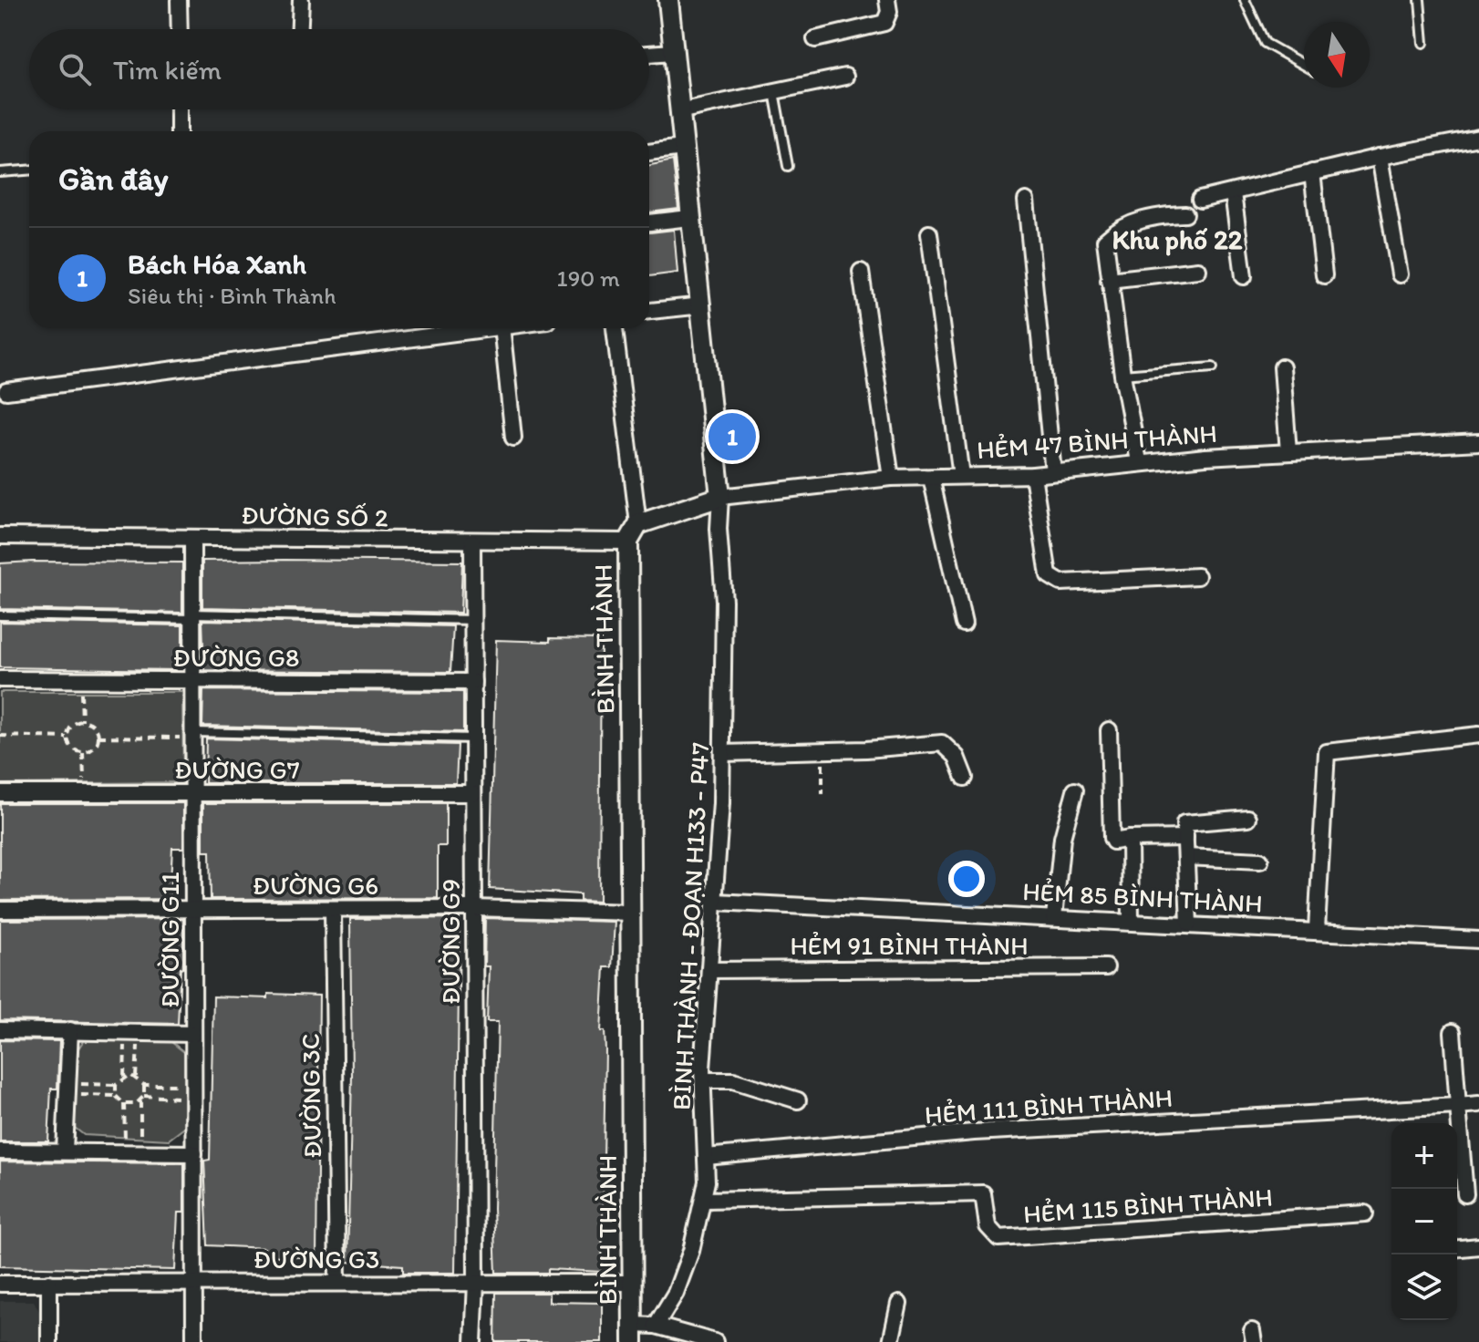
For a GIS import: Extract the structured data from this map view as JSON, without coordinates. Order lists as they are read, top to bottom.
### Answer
{
  "streets": {
    "street": [
      "HẺM 47 BÌNH THÀNH",
      "ĐƯỜNG SỐ 2",
      "BÌNH THÀNH",
      "ĐƯỜNG G8",
      "ĐƯỜNG G7",
      "ĐƯỜNG G6",
      "HẺM 85 BÌNH THÀNH",
      "BÌNH THÀNH - ĐOẠN H133 - P47",
      "ĐƯỜNG G11",
      "ĐƯỜNG G9",
      "HẺM 91 BÌNH THÀNH",
      "ĐƯỜNG 3C",
      "HẺM 111 BÌNH THÀNH",
      "HẺM 115 BÌNH THÀNH",
      "ĐƯỜNG G3"
    ]
  },
  "crossings": [
    ["HẺM 47 BÌNH THÀNH", "BÌNH THÀNH - ĐOẠN H133 - P47"],
    ["ĐƯỜNG SỐ 2", "BÌNH THÀNH"],
    ["ĐƯỜNG SỐ 2", "ĐƯỜNG G11"],
    ["ĐƯỜNG SỐ 2", "ĐƯỜNG G9"],
    ["BÌNH THÀNH", "ĐƯỜNG G6"],
    ["BÌNH THÀNH", "ĐƯỜNG G3"],
    ["ĐƯỜNG G8", "ĐƯỜNG G11"],
    ["ĐƯỜNG G8", "ĐƯỜNG G9"],
    ["ĐƯỜNG G7", "ĐƯỜNG G11"],
    ["ĐƯỜNG G7", "ĐƯỜNG G9"],
    ["ĐƯỜNG G6", "ĐƯỜNG G11"],
    ["ĐƯỜNG G6", "ĐƯỜNG G9"],
    ["ĐƯỜNG G6", "ĐƯỜNG 3C"],
    ["HẺM 85 BÌNH THÀNH", "BÌNH THÀNH - ĐOẠN H133 - P47"],
    ["BÌNH THÀNH - ĐOẠN H133 - P47", "HẺM 91 BÌNH THÀNH"],
    ["BÌNH THÀNH - ĐOẠN H133 - P47", "HẺM 111 BÌNH THÀNH"],
    ["BÌNH THÀNH - ĐOẠN H133 - P47", "HẺM 115 BÌNH THÀNH"],
    ["ĐƯỜNG G11", "ĐƯỜNG G3"],
    ["ĐƯỜNG G9", "ĐƯỜNG G3"],
    ["ĐƯỜNG 3C", "ĐƯỜNG G3"]
  ],
  "districts": ["Khu phố 22"],
  "north": "bottom",
  "page": {
    "search": "Tìm kiếm",
    "heading": "Gần đây",
    "list": [
      {
        "mark": "1",
        "name": "Bách Hóa Xanh",
        "note": "Siêu thị · Bình Thành",
        "value": "190 m"
      }
    ],
    "pins": "1",
    "map_buttons": ["+", "−"]
  }
}
